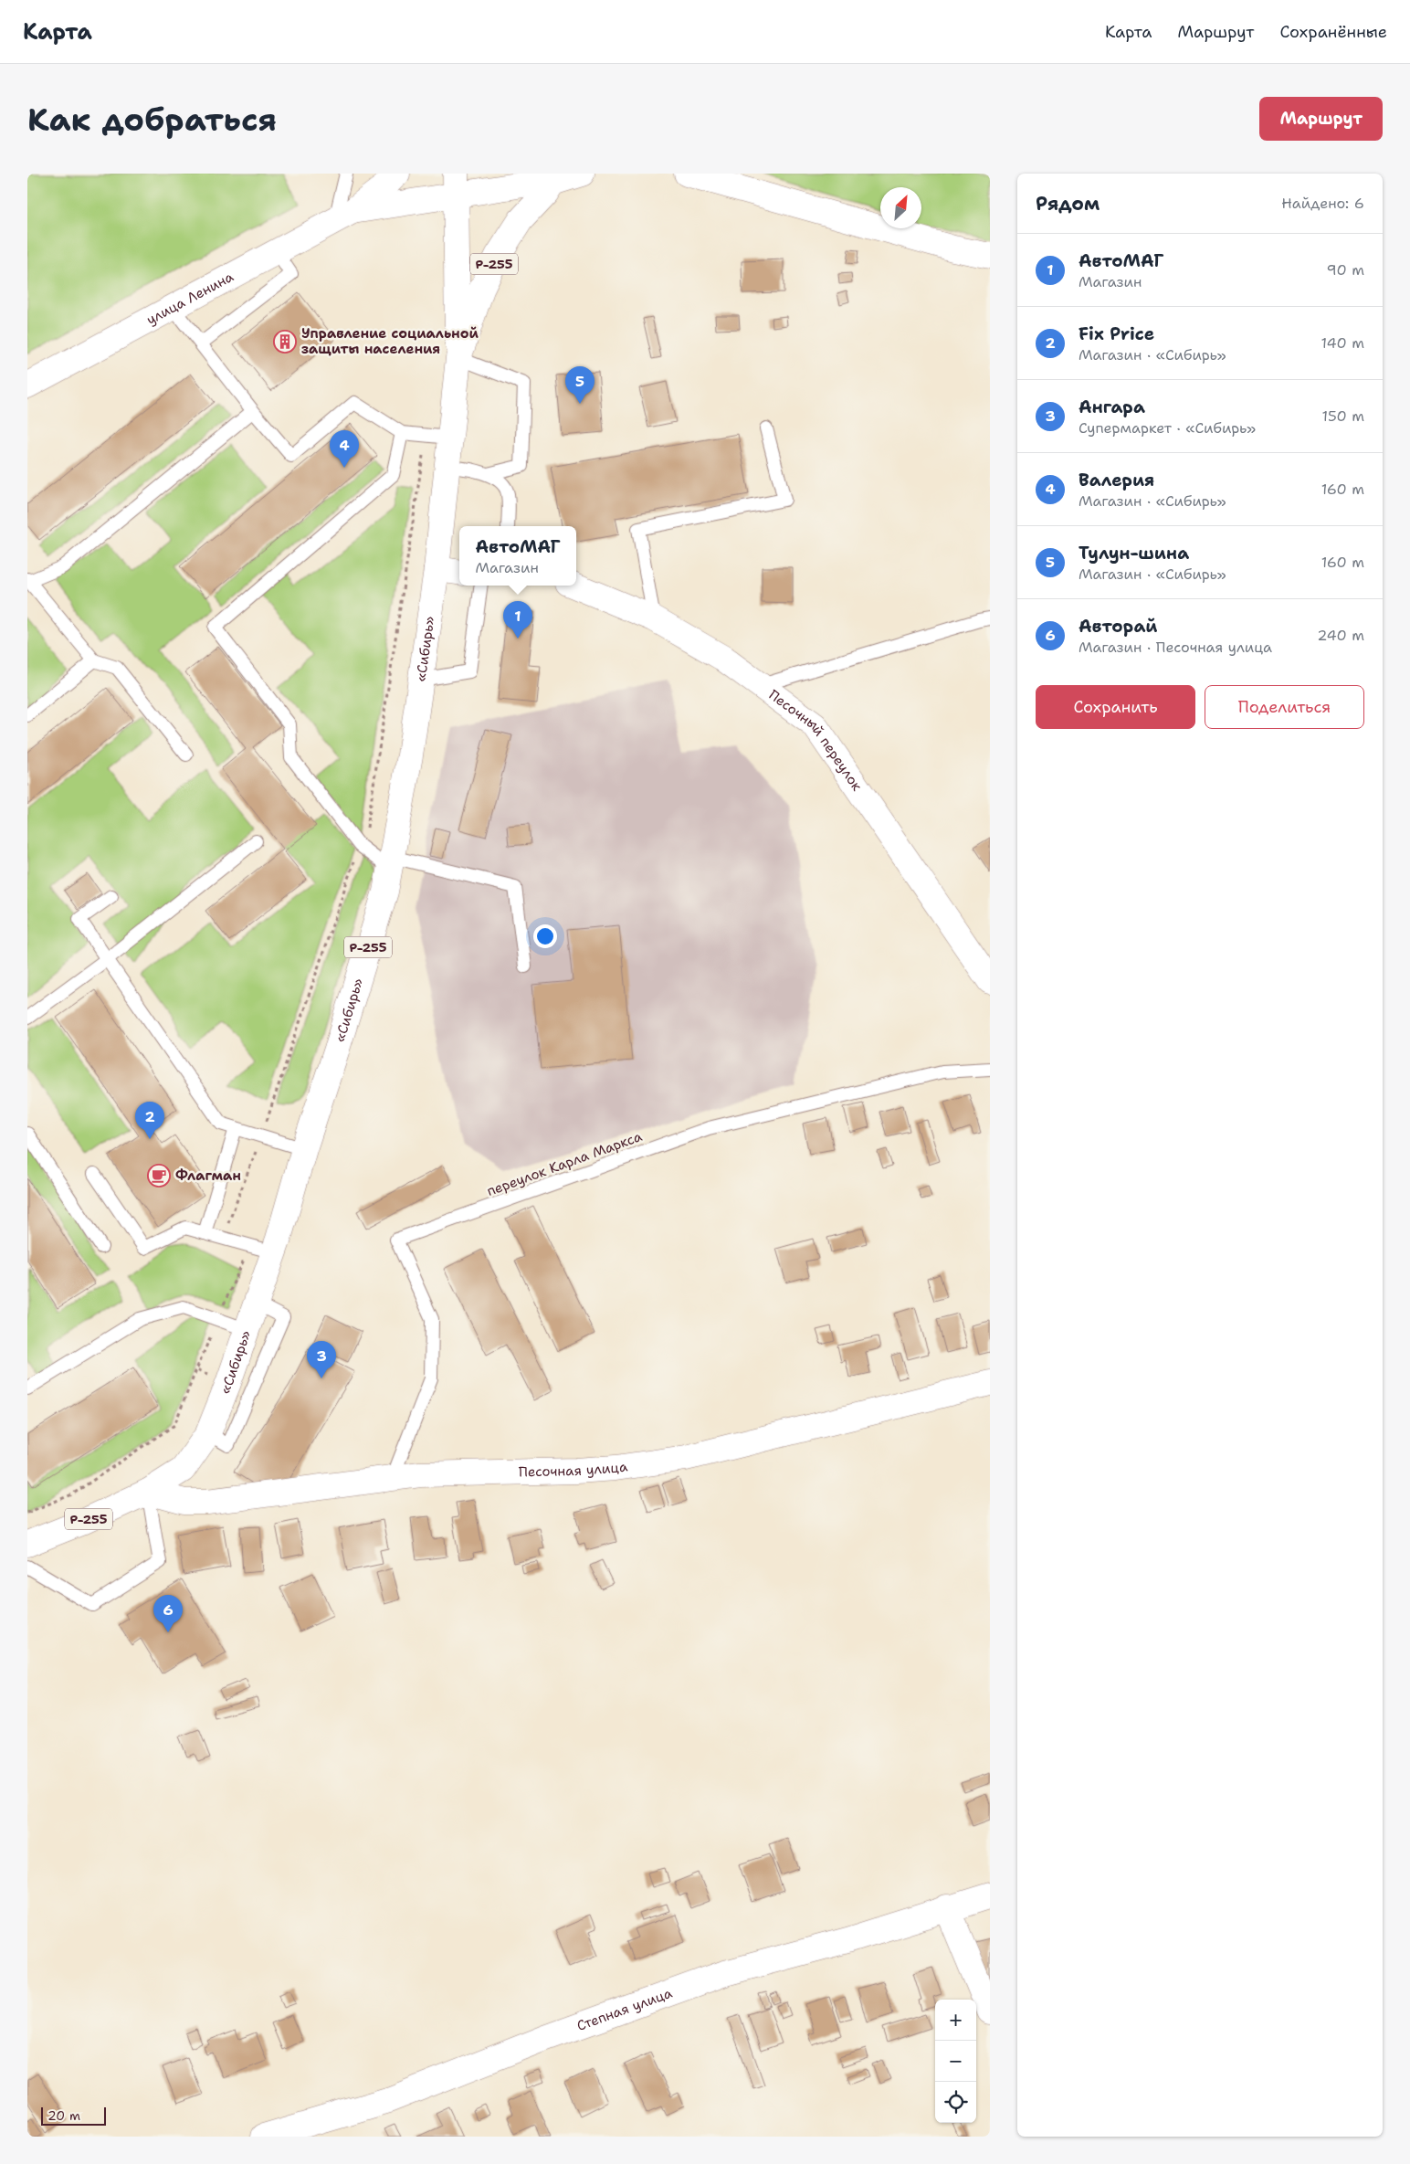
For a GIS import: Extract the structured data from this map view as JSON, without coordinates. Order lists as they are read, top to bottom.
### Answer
{
  "streets": {
    "main road": [
      "Р-255",
      "улица Ленина",
      "«Сибирь»",
      "Песочный переулок",
      "Песочная улица",
      "Степная улица"
    ],
    "lane": ["переулок Карла Маркса"]
  },
  "crossings": [
    ["Р-255", "«Сибирь»"],
    ["«Сибирь»", "Песочная улица"],
    ["переулок Карла Маркса", "Песочная улица"]
  ],
  "places": {
    "building": ["Управление социальной защиты населения"],
    "cafe": ["Флагман"]
  },
  "scale_bar": "20 m",
  "north": "top right",
  "page": {
    "header": "Карта",
    "nav": ["Карта", "Маршрут", "Сохранённые"],
    "buttons": [
      "Маршрут",
      ["Сохранить", "Поделиться"]
    ],
    "title": "Как добраться",
    "heading": ["Рядом", "Найдено: 6"],
    "list": [
      {
        "mark": "1",
        "name": "АвтоМАГ",
        "note": "Магазин",
        "value": "90 m"
      },
      {
        "mark": "2",
        "name": "Fix Price",
        "note": "Магазин · «Сибирь»",
        "value": "140 m"
      },
      {
        "mark": "3",
        "name": "Ангара",
        "note": "Супермаркет · «Сибирь»",
        "value": "150 m"
      },
      {
        "mark": "4",
        "name": "Валерия",
        "note": "Магазин · «Сибирь»",
        "value": "160 m"
      },
      {
        "mark": "5",
        "name": "Тулун-шина",
        "note": "Магазин · «Сибирь»",
        "value": "160 m"
      },
      {
        "mark": "6",
        "name": "Авторай",
        "note": "Магазин · Песочная улица",
        "value": "240 m"
      }
    ],
    "pins": [
      "5",
      "4",
      "1",
      "2",
      "3",
      "6"
    ],
    "popup": ["АвтоМАГ", "Магазин"],
    "map_buttons": ["+", "−"],
    "scale": "20 m"
  }
}
